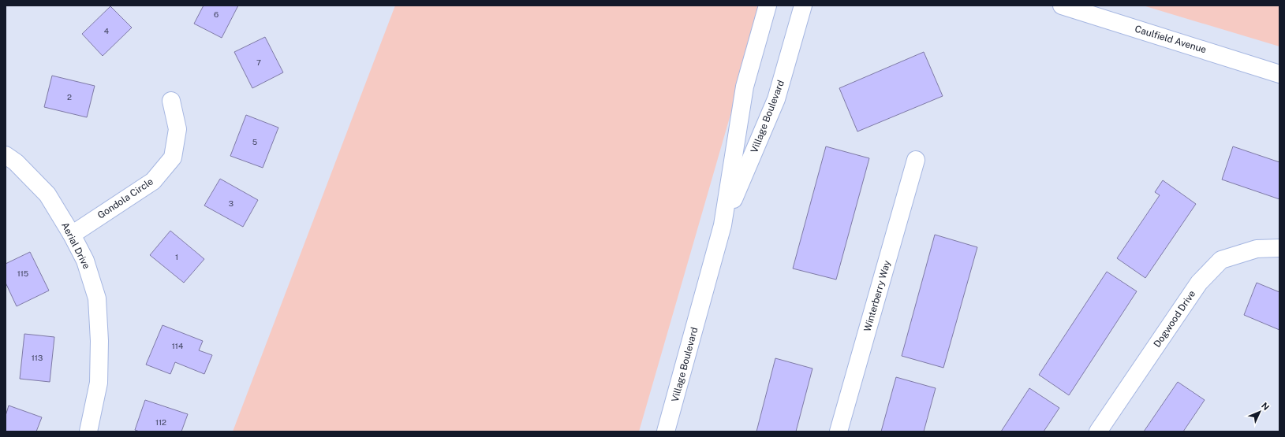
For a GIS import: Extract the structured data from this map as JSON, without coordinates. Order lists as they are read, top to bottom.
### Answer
{
  "streets": {
    "street": [
      "Caulfield Avenue",
      "Village Boulevard",
      "Gondola Circle",
      "Aerial Drive",
      "Winterberry Way",
      "Dogwood Drive"
    ]
  },
  "crossings": [
    ["Gondola Circle", "Aerial Drive"]
  ],
  "house_numbers": [
    "6",
    "4",
    "7",
    "2",
    "5",
    "3",
    "1",
    "115",
    "114",
    "113",
    "112"
  ],
  "north": "top right"
}
